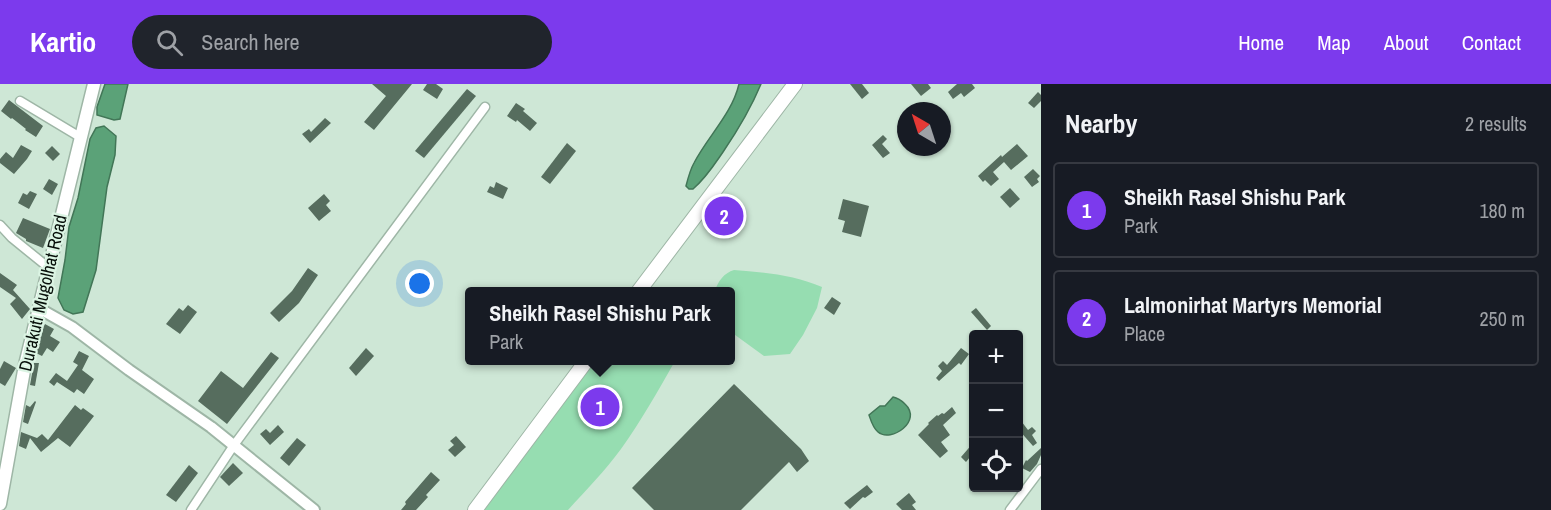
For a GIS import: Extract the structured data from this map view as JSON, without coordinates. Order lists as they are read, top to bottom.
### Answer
{
  "streets": {
    "main road": ["Durakuti Mugolhat Road"]
  },
  "north": "top left",
  "page": {
    "header": "Kartio",
    "search": "Search here",
    "nav": [
      "Home",
      "Map",
      "About",
      "Contact"
    ],
    "heading": ["Nearby", "2 results"],
    "list": [
      {
        "mark": "1",
        "name": "Sheikh Rasel Shishu Park",
        "note": "Park",
        "value": "180 m"
      },
      {
        "mark": "2",
        "name": "Lalmonirhat Martyrs Memorial",
        "note": "Place",
        "value": "250 m"
      }
    ],
    "pins": ["2", "1"],
    "popup": ["Sheikh Rasel Shishu Park", "Park"],
    "map_buttons": ["+", "−"]
  }
}
